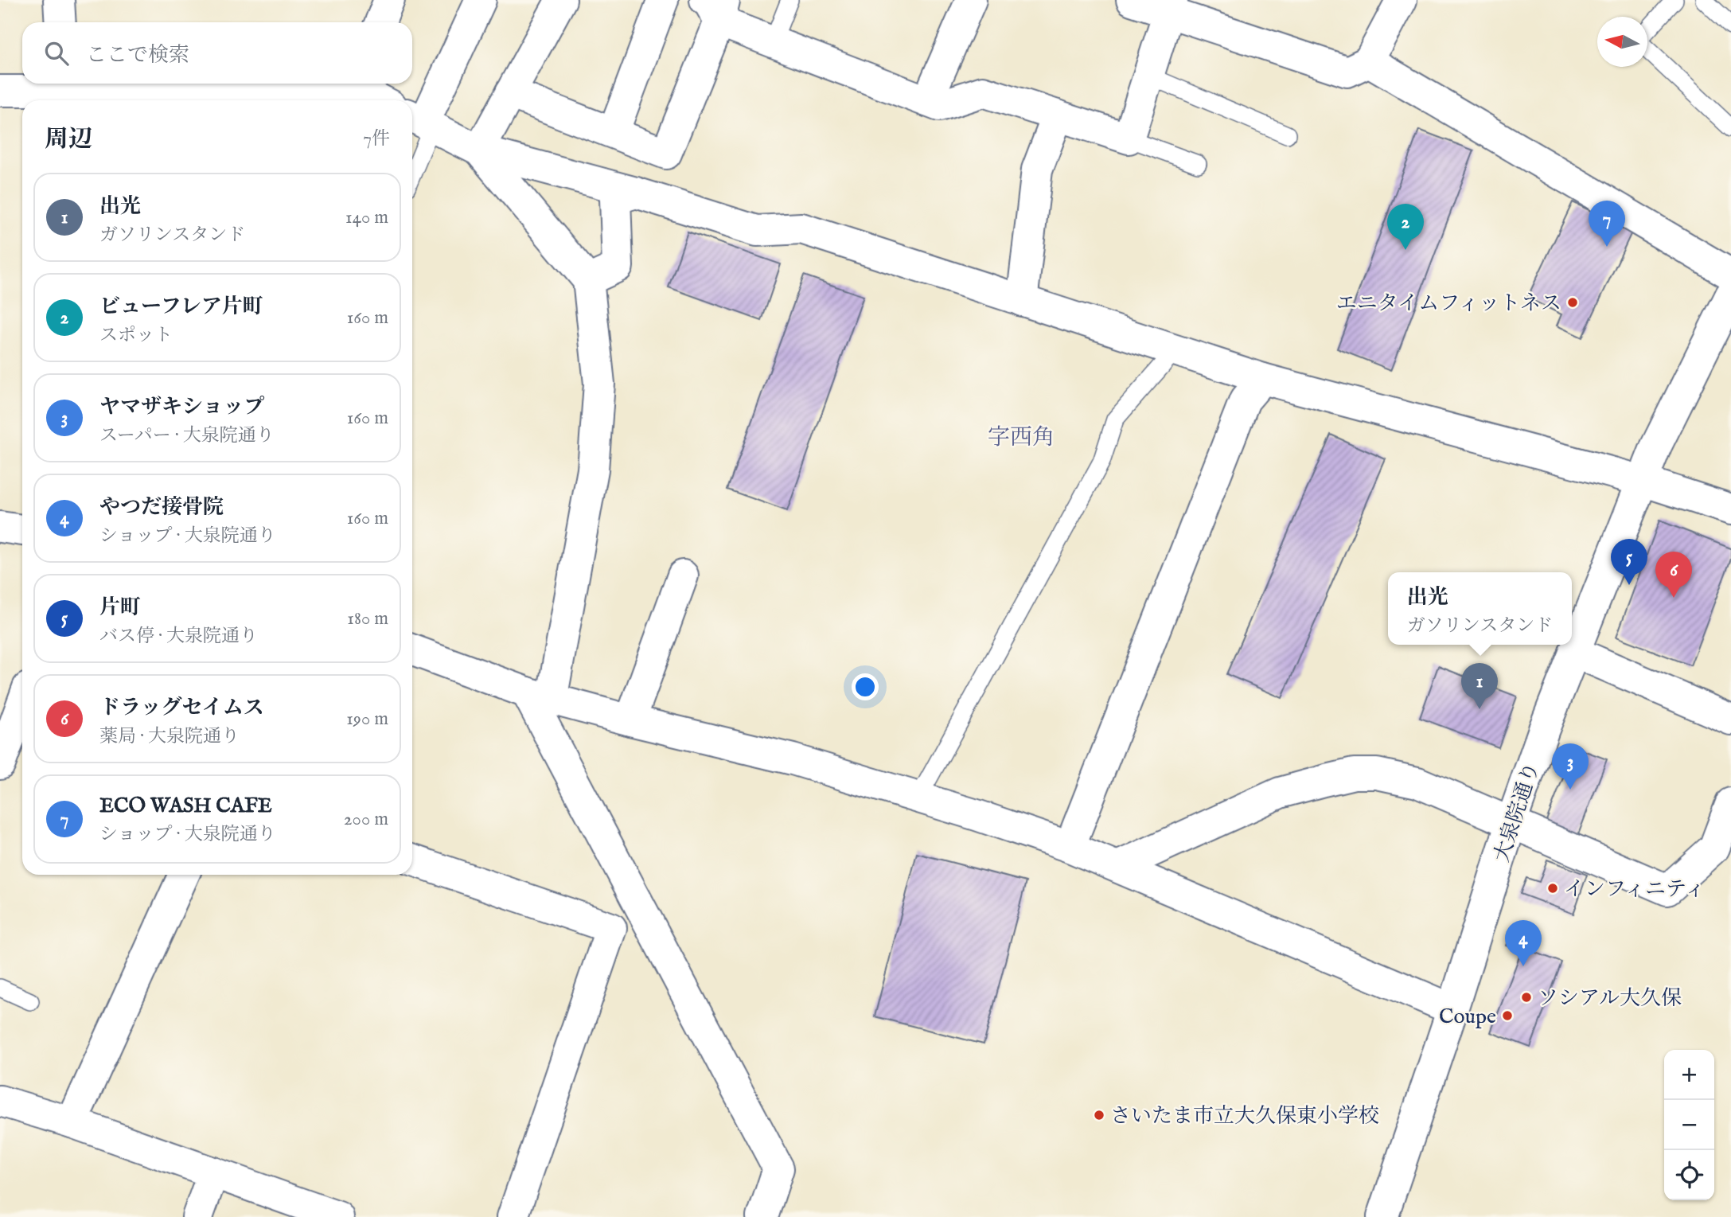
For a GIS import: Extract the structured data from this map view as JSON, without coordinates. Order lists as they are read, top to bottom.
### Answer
{
  "streets": {
    "street": ["大泉院通り"]
  },
  "districts": ["字西角"],
  "places": [
    "エニタイムフィットネス",
    "インフィニティ",
    "ソシアル大久保",
    "Coupe",
    "さいたま市立大久保東小学校"
  ],
  "north": "left",
  "page": {
    "search": "ここで検索",
    "heading": ["周辺", "7件"],
    "list": [
      {
        "mark": "1",
        "name": "出光",
        "note": "ガソリンスタンド",
        "value": "140 m"
      },
      {
        "mark": "2",
        "name": "ビューフレア片町",
        "note": "スポット",
        "value": "160 m"
      },
      {
        "mark": "3",
        "name": "ヤマザキショップ",
        "note": "スーパー · 大泉院通り",
        "value": "160 m"
      },
      {
        "mark": "4",
        "name": "やつだ接骨院",
        "note": "ショップ · 大泉院通り",
        "value": "160 m"
      },
      {
        "mark": "5",
        "name": "片町",
        "note": "バス停 · 大泉院通り",
        "value": "180 m"
      },
      {
        "mark": "6",
        "name": "ドラッグセイムス",
        "note": "薬局 · 大泉院通り",
        "value": "190 m"
      },
      {
        "mark": "7",
        "name": "ECO WASH CAFE",
        "note": "ショップ · 大泉院通り",
        "value": "200 m"
      }
    ],
    "pins": [
      "7",
      "2",
      "5",
      "6",
      "1",
      "3",
      "4"
    ],
    "popup": ["出光", "ガソリンスタンド"],
    "map_buttons": ["+", "−"]
  }
}
